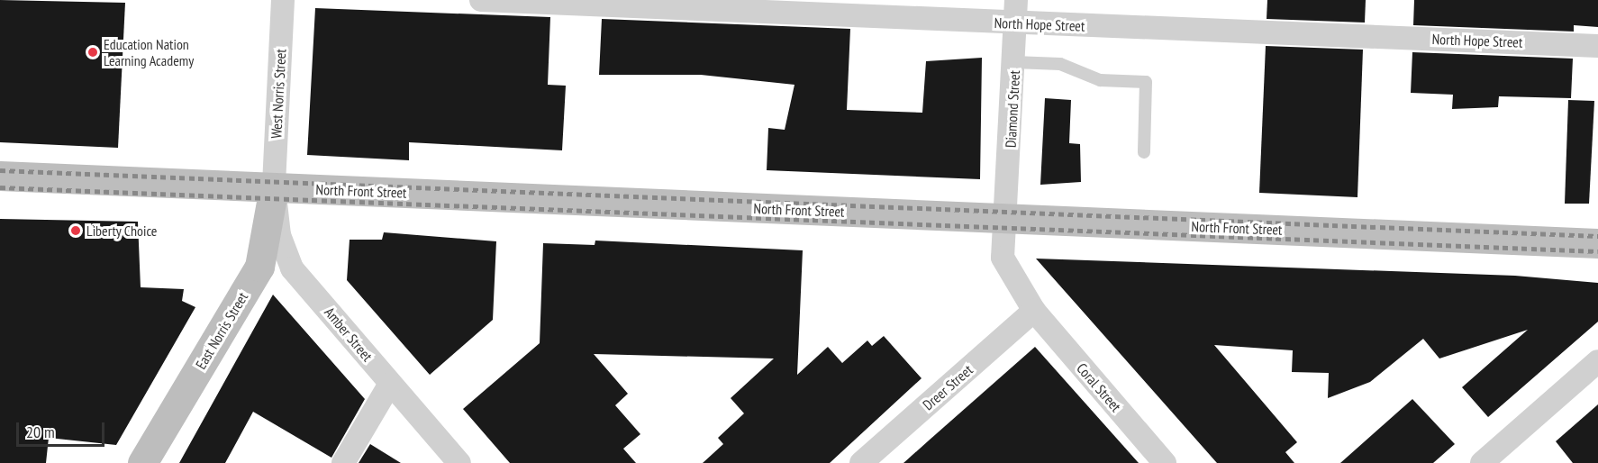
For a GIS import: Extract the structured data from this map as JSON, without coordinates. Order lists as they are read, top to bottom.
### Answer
{
  "streets": {
    "street": [
      "North Hope Street",
      "West Norris Street",
      "Diamond Street",
      "North Front Street",
      "East Norris Street",
      "Amber Street",
      "Dreer Street",
      "Coral Street"
    ]
  },
  "crossings": [
    ["North Hope Street", "Diamond Street"],
    ["West Norris Street", "North Front Street"],
    ["West Norris Street", "East Norris Street"],
    ["West Norris Street", "Amber Street"],
    ["Diamond Street", "North Front Street"],
    ["Diamond Street", "Dreer Street"],
    ["Diamond Street", "Coral Street"],
    ["North Front Street", "East Norris Street"],
    ["North Front Street", "Amber Street"],
    ["East Norris Street", "Amber Street"],
    ["Dreer Street", "Coral Street"]
  ],
  "places": ["Education Nation Learning Academy", "Liberty Choice"],
  "scale_bar": "20 m"
}
